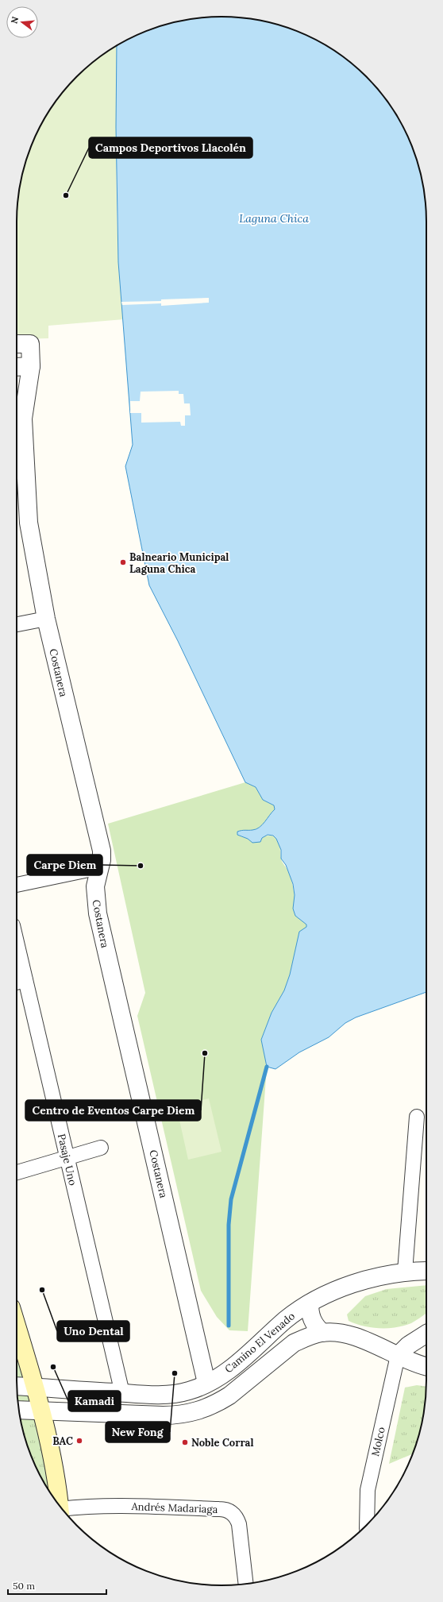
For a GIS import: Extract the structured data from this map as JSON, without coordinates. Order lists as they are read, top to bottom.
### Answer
{
  "streets": {
    "street": [
      "Costanera",
      "Pasaje Uno",
      "Camino El Venado",
      "Molco",
      "Andrés Madariaga"
    ]
  },
  "crossings": [
    ["Costanera", "Camino El Venado"],
    ["Pasaje Uno", "Camino El Venado"],
    ["Camino El Venado", "Molco"]
  ],
  "water": ["Laguna Chica"],
  "places": [
    "Campos Deportivos Llacolén",
    "Balneario Municipal Laguna Chica",
    "Carpe Diem",
    "Centro de Eventos Carpe Diem",
    "Uno Dental",
    "Kamadi",
    "New Fong",
    "BAC",
    "Noble Corral"
  ],
  "scale_bar": "50 m",
  "north": "left"
}
